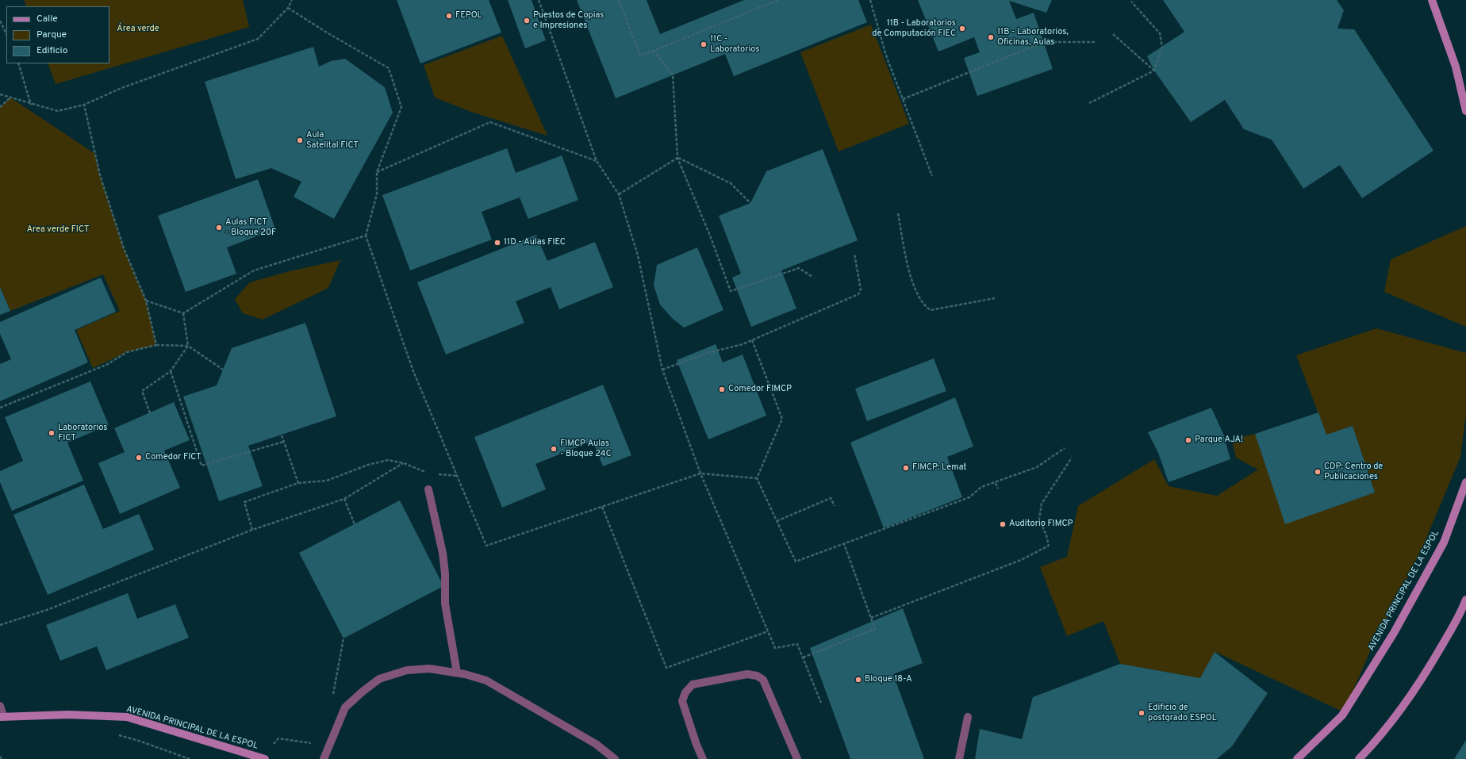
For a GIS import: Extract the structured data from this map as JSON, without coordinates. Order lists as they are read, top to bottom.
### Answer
{
  "streets": {
    "street": ["AVENIDA PRINCIPAL DE LA ESPOL"]
  },
  "parks": ["Área verde", "Area verde FICT"],
  "places": [
    "FEPOL",
    "Puestos de Copias e Impresiones",
    "11B - Laboratorios de Computación FIEC",
    "11B - Laboratorios, Oficinas, Aulas",
    "11C - Laboratorios",
    "Aula Satelital FICT",
    "Aulas FICT - Bloque 20F",
    "11D - Aulas FIEC",
    "Comedor FIMCP",
    "Laboratorios FICT",
    "Parque AJA!",
    "FIMCP Aulas - Bloque 24C",
    "Comedor FICT",
    "FIMCP: Lemat",
    "CDP: Centro de Publicaciones",
    "Auditorio FIMCP",
    "Bloque 18-A",
    "Edificio de postgrado ESPOL"
  ],
  "legend": ["Calle", "Parque", "Edificio"]
}
